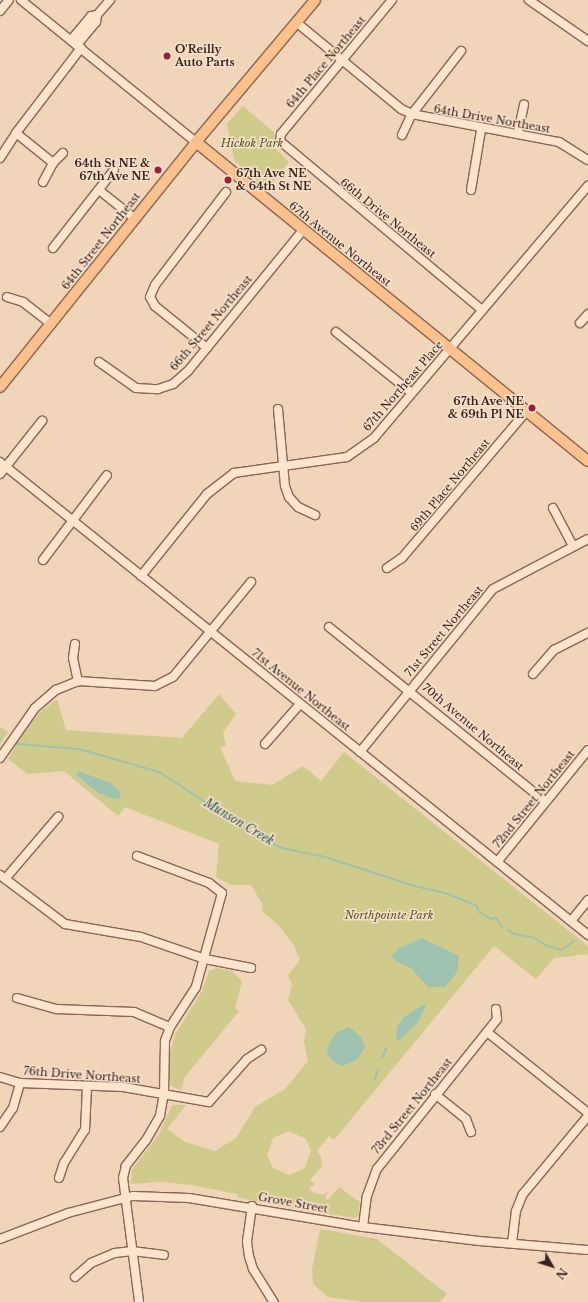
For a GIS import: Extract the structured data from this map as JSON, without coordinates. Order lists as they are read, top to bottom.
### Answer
{
  "streets": {
    "main road": ["64th Street Northeast", "67th Avenue Northeast"],
    "street": [
      "64th Place Northeast",
      "64th Drive Northeast",
      "66th Drive Northeast",
      "66th Street Northeast",
      "67th Northeast Place",
      "69th Place Northeast",
      "71st Street Northeast",
      "71st Avenue Northeast",
      "70th Avenue Northeast",
      "72nd Street Northeast",
      "76th Drive Northeast",
      "73rd Street Northeast",
      "Grove Street"
    ]
  },
  "crossings": [
    ["64th Place Northeast", "64th Drive Northeast"],
    ["64th Place Northeast", "66th Drive Northeast"],
    ["64th Drive Northeast", "64th Street Northeast"],
    ["66th Drive Northeast", "67th Northeast Place"],
    ["64th Street Northeast", "67th Avenue Northeast"],
    ["67th Avenue Northeast", "66th Street Northeast"],
    ["67th Avenue Northeast", "67th Northeast Place"],
    ["67th Avenue Northeast", "69th Place Northeast"],
    ["67th Northeast Place", "71st Avenue Northeast"],
    ["71st Street Northeast", "71st Avenue Northeast"],
    ["71st Street Northeast", "70th Avenue Northeast"],
    ["71st Avenue Northeast", "72nd Street Northeast"],
    ["70th Avenue Northeast", "72nd Street Northeast"],
    ["73rd Street Northeast", "Grove Street"]
  ],
  "water": ["Munson Creek"],
  "parks": ["Hickok Park", "Northpointe Park"],
  "places": [
    "O'Reilly Auto Parts",
    "64th St NE & 67th Ave NE",
    "67th Ave NE & 64th St NE",
    "67th Ave NE & 69th Pl NE"
  ],
  "north": "bottom right"
}
